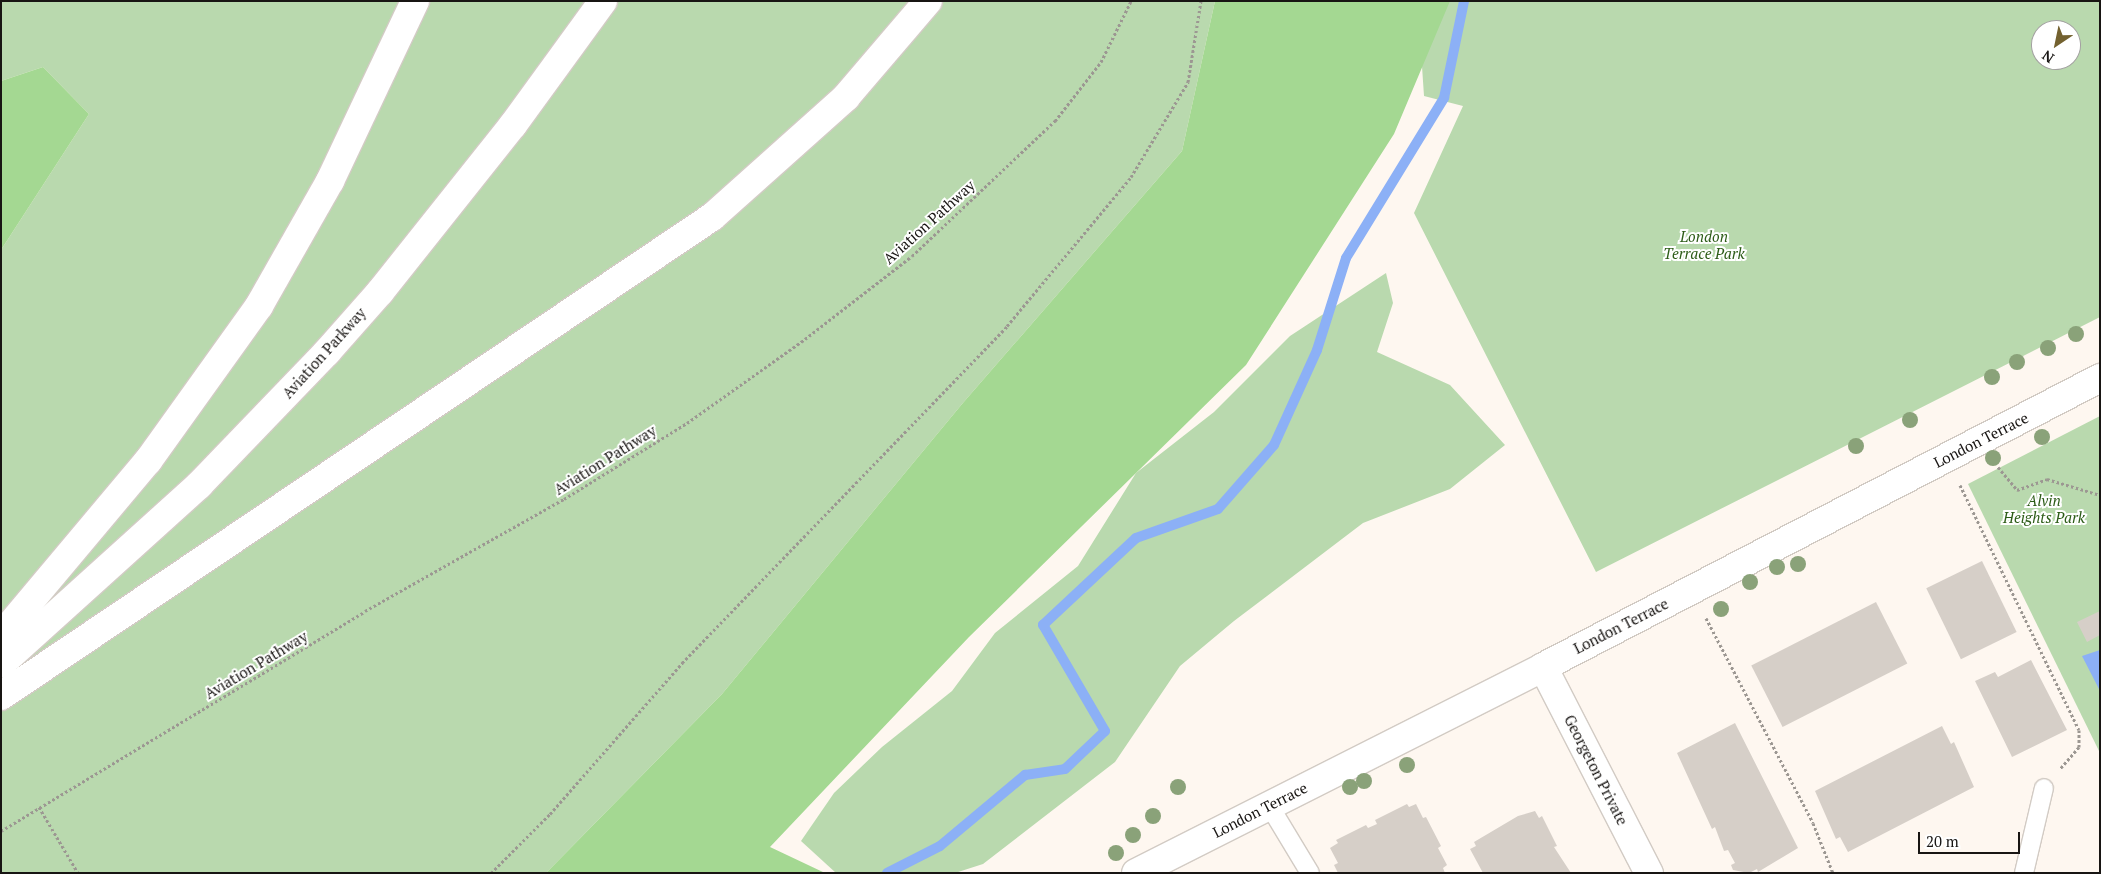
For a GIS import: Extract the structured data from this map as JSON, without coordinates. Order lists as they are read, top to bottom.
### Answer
{
  "streets": {
    "main road": ["Aviation Parkway", "London Terrace", "Georgeton Private"],
    "path": ["Aviation Pathway"]
  },
  "crossings": [
    ["London Terrace", "Georgeton Private"]
  ],
  "parks": ["London Terrace Park", "Alvin Heights Park"],
  "scale_bar": "20 m",
  "north": "bottom left"
}
